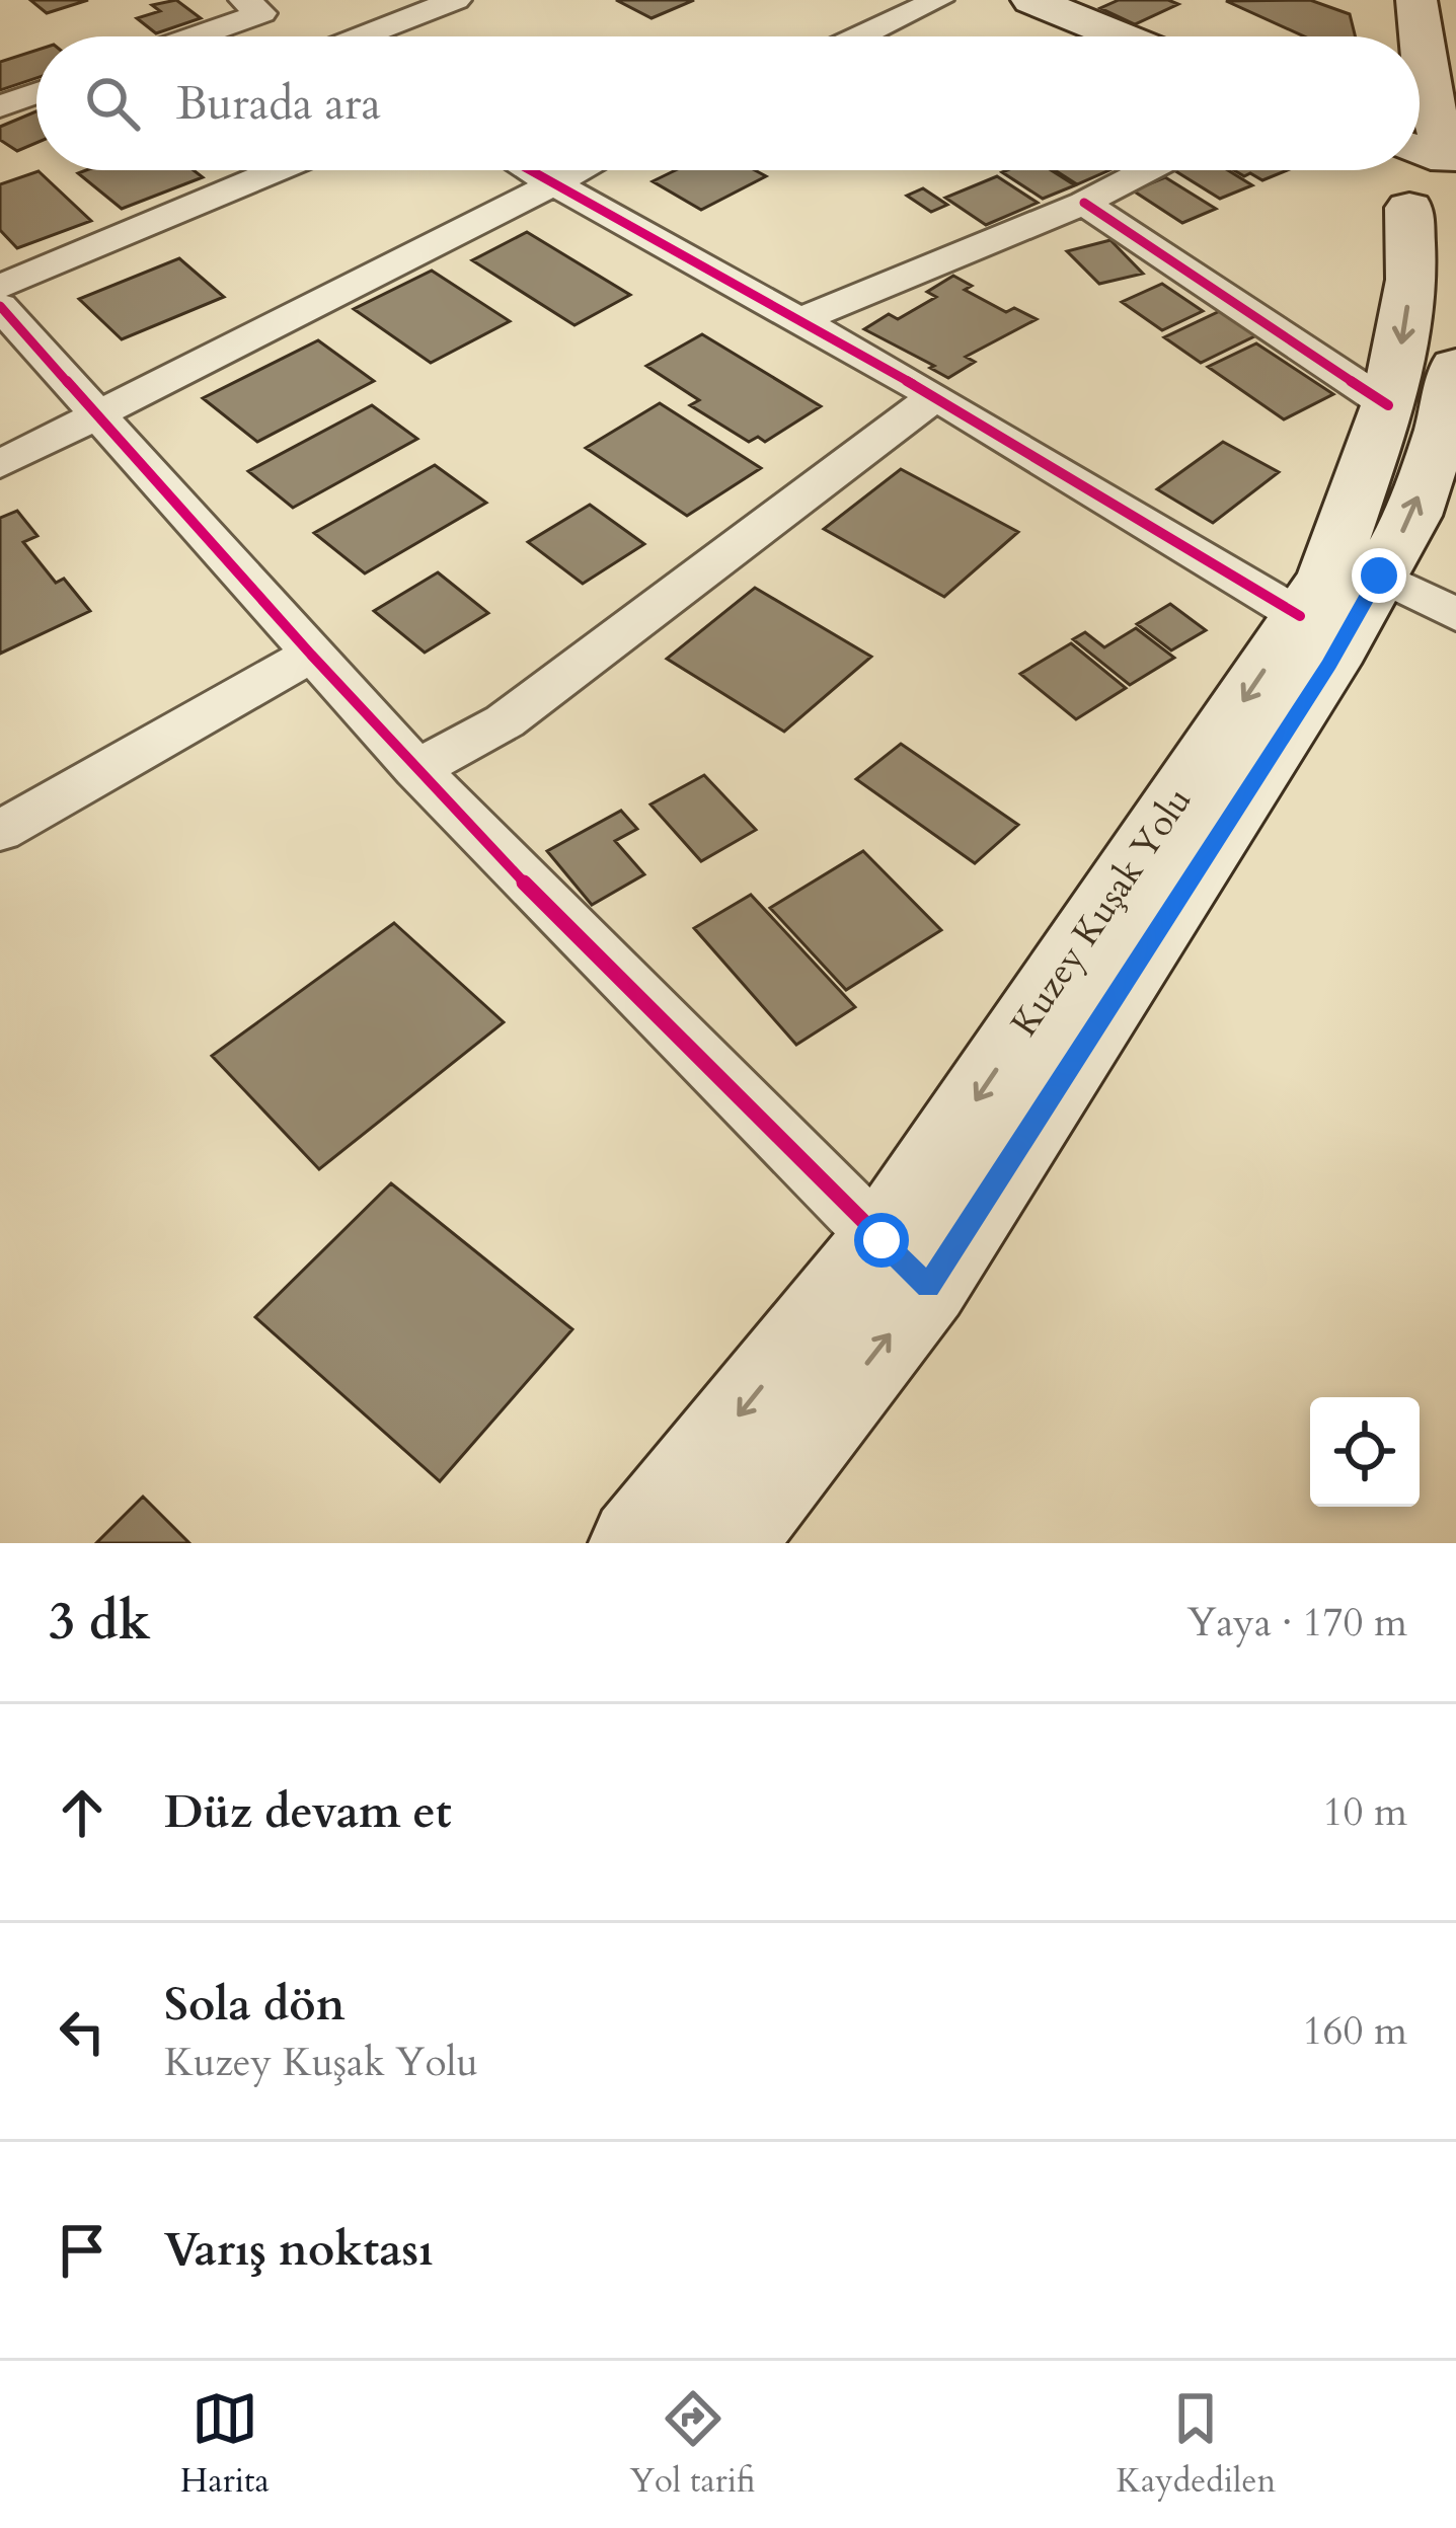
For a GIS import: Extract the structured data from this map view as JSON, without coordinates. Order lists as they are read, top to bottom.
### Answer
{
  "streets": {
    "main road": ["Kuzey Kuşak Yolu"]
  },
  "page": {
    "search": "Burada ara",
    "heading": ["3 dk", "Yaya · 170 m"],
    "list": [
      ["Düz devam et", "10 m"],
      ["Sola dön", "Kuzey Kuşak Yolu", "160 m"],
      "Varış noktası"
    ],
    "nav": ["Harita", "Yol tarifi", "Kaydedilen"]
  }
}
